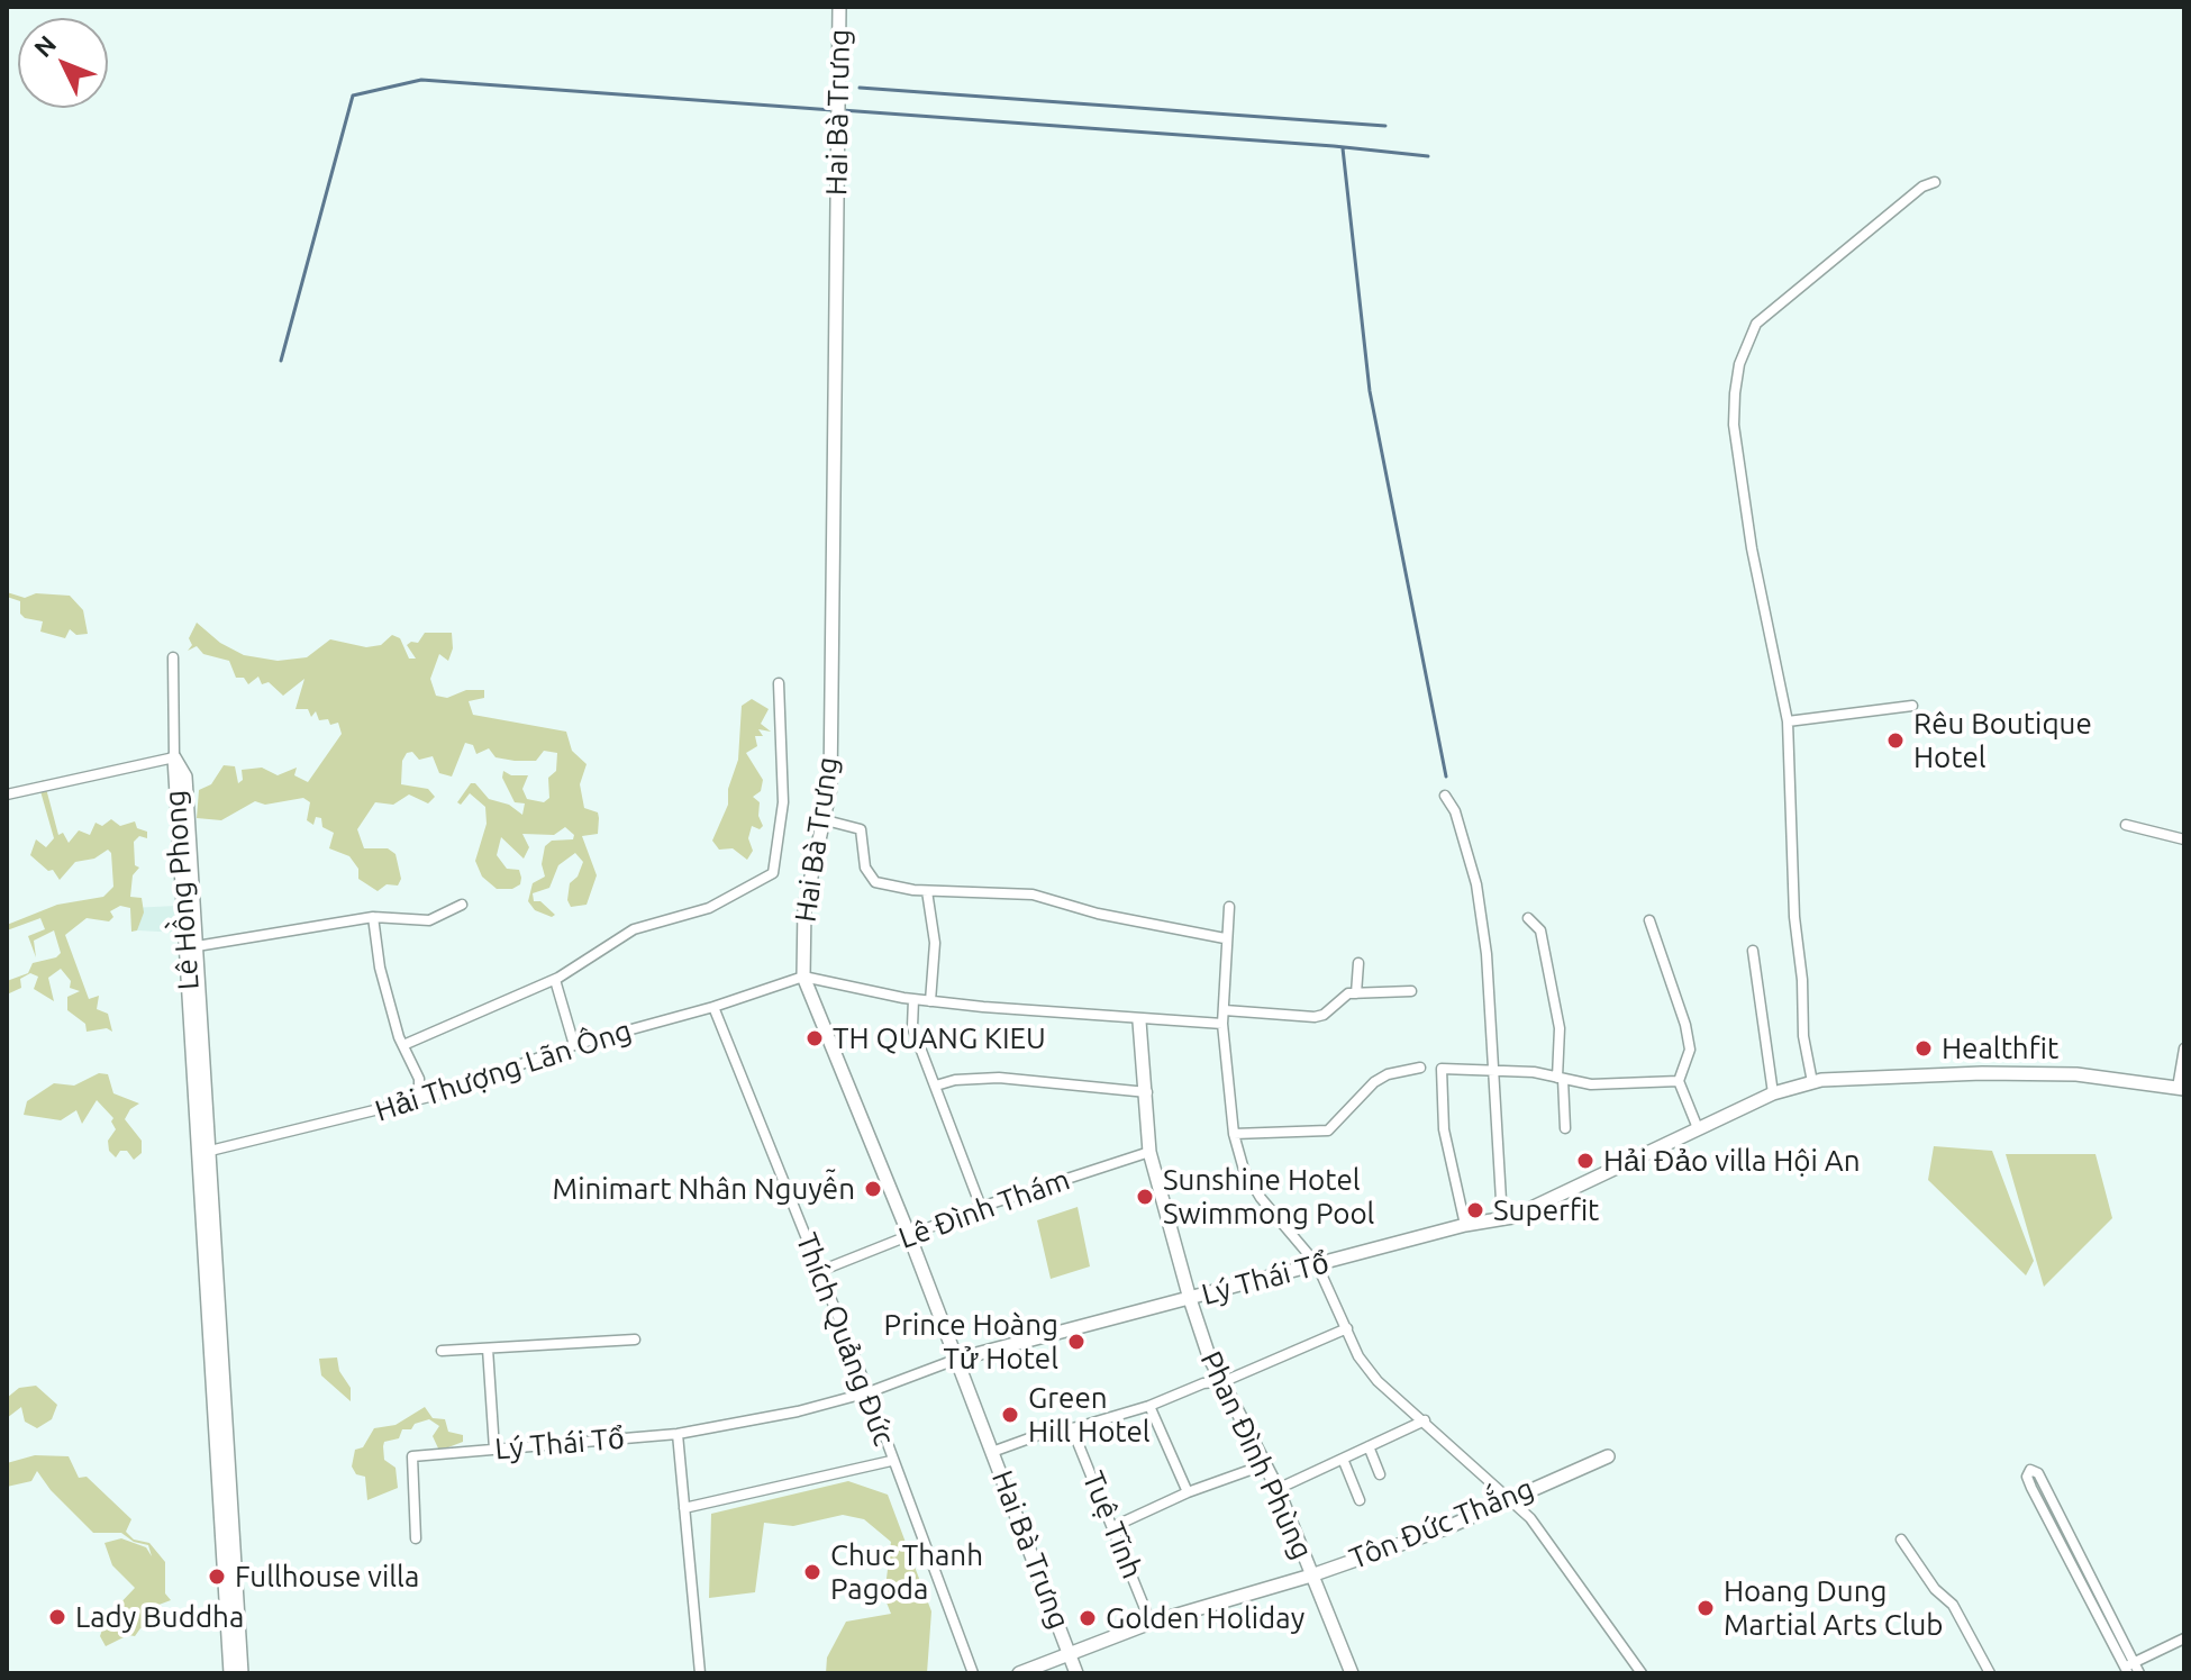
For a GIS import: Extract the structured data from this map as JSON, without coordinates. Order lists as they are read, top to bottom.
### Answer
{
  "streets": {
    "street": [
      "Hai Bà Trưng",
      "Lê Hồng Phong",
      "Hải Thượng Lãn Ông",
      "Lê Đình Thám",
      "Lý Thái Tổ",
      "Thích Quảng Đức",
      "Phan Đình Phùng",
      "Tôn Đức Thắng",
      "Tuệ Tĩnh"
    ]
  },
  "crossings": [
    ["Hai Bà Trưng", "Hải Thượng Lãn Ông"],
    ["Hai Bà Trưng", "Lê Đình Thám"],
    ["Hai Bà Trưng", "Lý Thái Tổ"],
    ["Hai Bà Trưng", "Tôn Đức Thắng"],
    ["Lê Hồng Phong", "Hải Thượng Lãn Ông"],
    ["Hải Thượng Lãn Ông", "Thích Quảng Đức"],
    ["Lê Đình Thám", "Thích Quảng Đức"],
    ["Lê Đình Thám", "Phan Đình Phùng"],
    ["Lý Thái Tổ", "Thích Quảng Đức"],
    ["Lý Thái Tổ", "Phan Đình Phùng"],
    ["Phan Đình Phùng", "Tôn Đức Thắng"],
    ["Tôn Đức Thắng", "Tuệ Tĩnh"]
  ],
  "places": [
    "Rêu Boutique Hotel",
    "TH QUANG KIEU",
    "Healthfit",
    "Hải Đảo villa Hội An",
    "Minimart Nhân Nguyễn",
    "Sunshine Hotel Swimmong Pool",
    "Superfit",
    "Prince Hoàng Tử Hotel",
    "Green Hill Hotel",
    "Chuc Thanh Pagoda",
    "Fullhouse villa",
    "Hoang Dung Martial Arts Club",
    "Lady Buddha",
    "Golden Holiday"
  ],
  "north": "top left"
}
